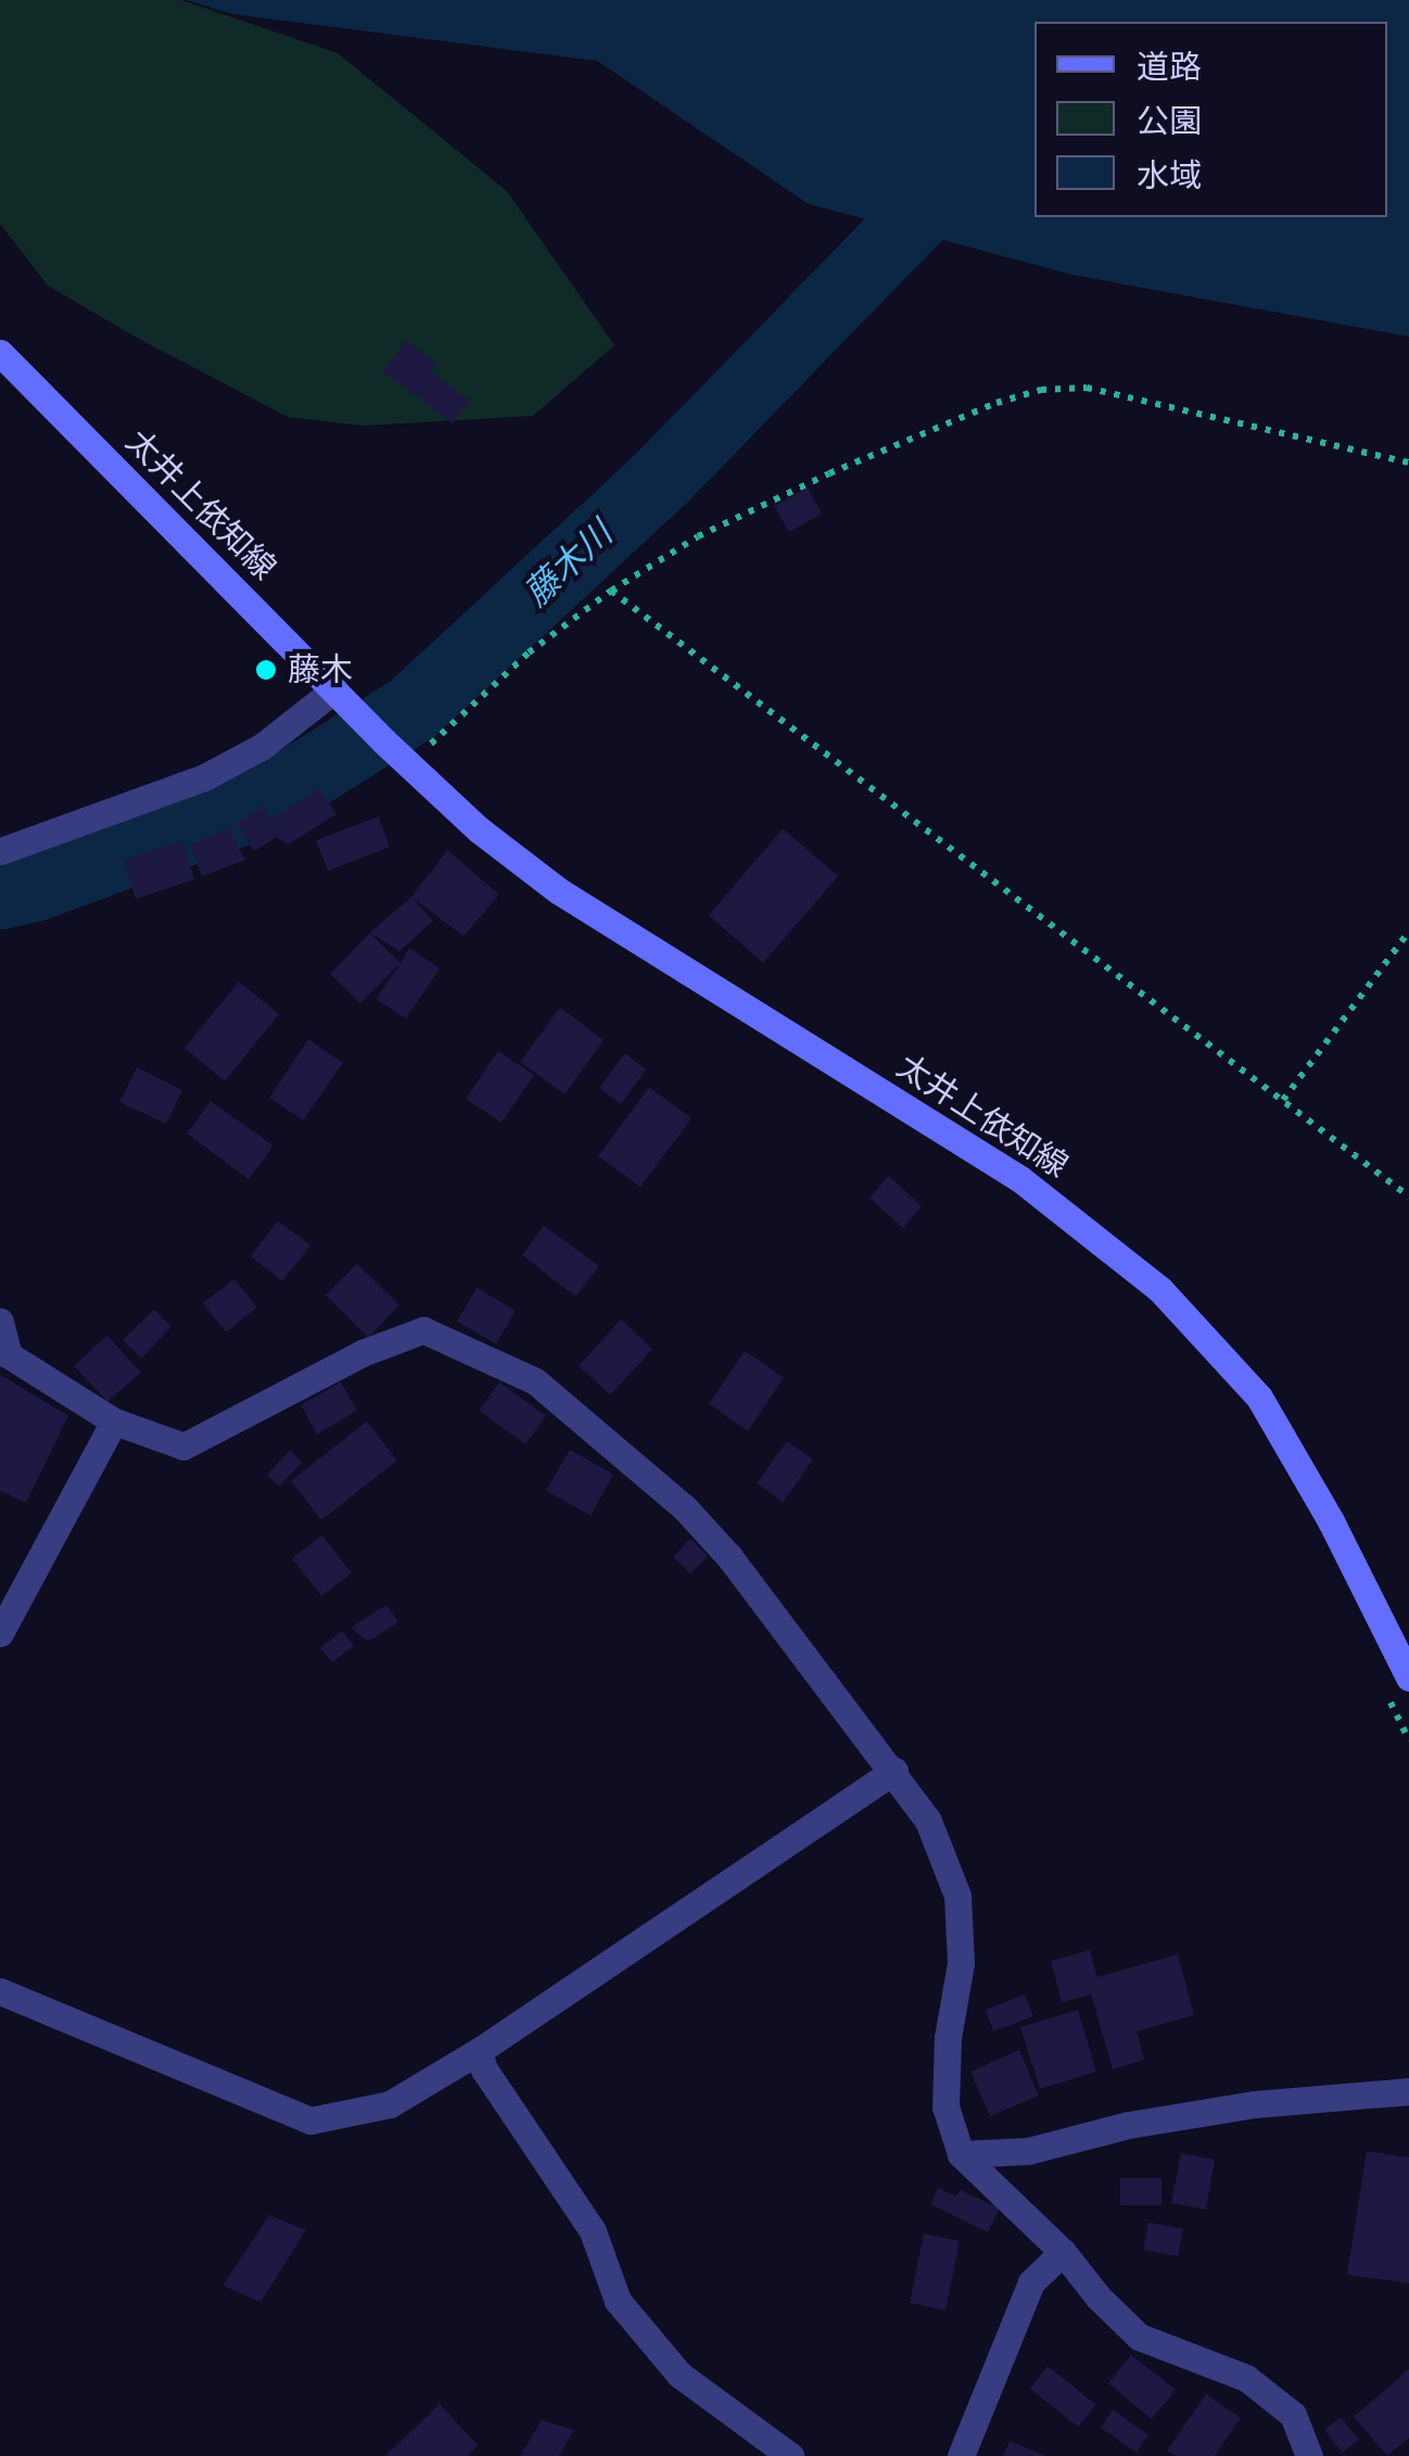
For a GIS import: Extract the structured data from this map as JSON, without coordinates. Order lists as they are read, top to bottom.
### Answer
{
  "streets": {
    "main road": ["太井上依知線"]
  },
  "water": ["藤木川"],
  "places": ["藤木"],
  "legend": ["道路", "公園", "水域"]
}
